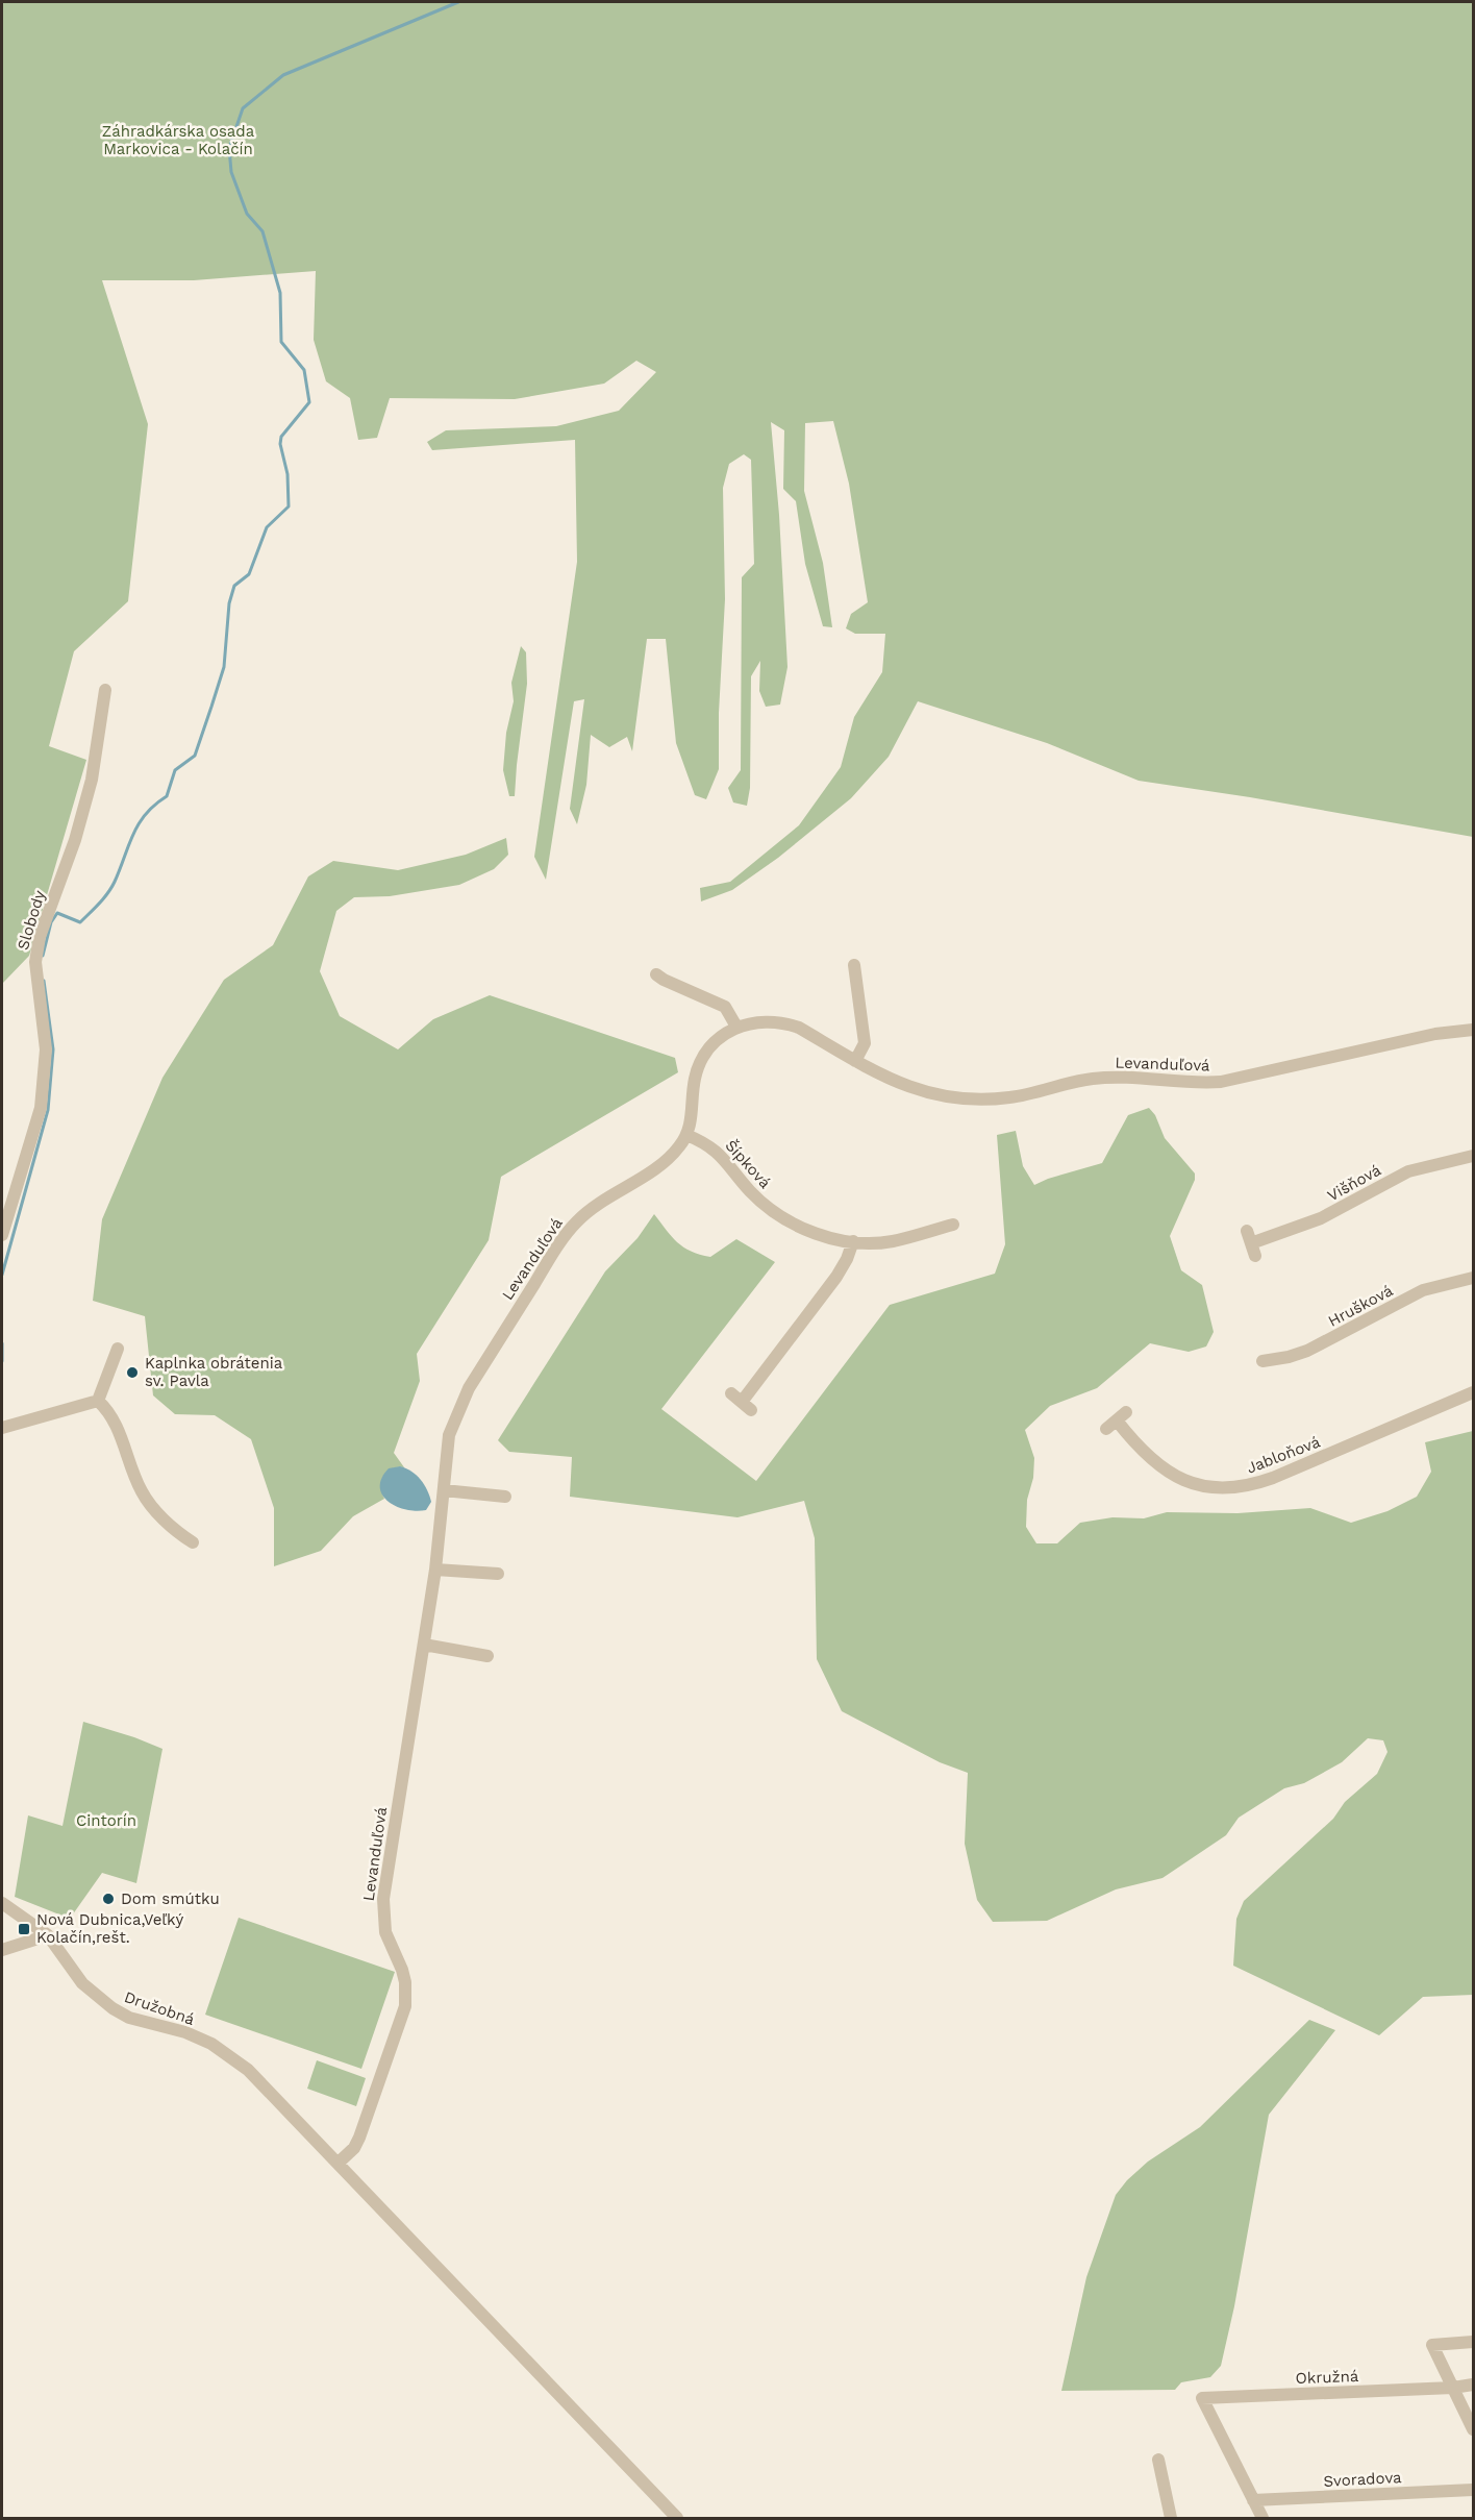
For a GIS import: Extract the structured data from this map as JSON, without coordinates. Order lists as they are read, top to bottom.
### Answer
{
  "streets": {
    "street": [
      "Slobody",
      "Levanduľová",
      "Šípková",
      "Višňová",
      "Hrušková",
      "Jabloňová",
      "Družobná",
      "Okružná",
      "Svoradova"
    ]
  },
  "crossings": [
    ["Levanduľová", "Šípková"],
    ["Levanduľová", "Družobná"],
    ["Okružná", "Svoradova"]
  ],
  "parks": ["Záhradkárska osada Markovica - Kolačín", "Cintorín"],
  "places": {
    "other": ["Kaplnka obrátenia sv. Pavla", "Dom smútku"],
    "transit": ["Nová Dubnica,Veľký Kolačín,rešt."]
  }
}
